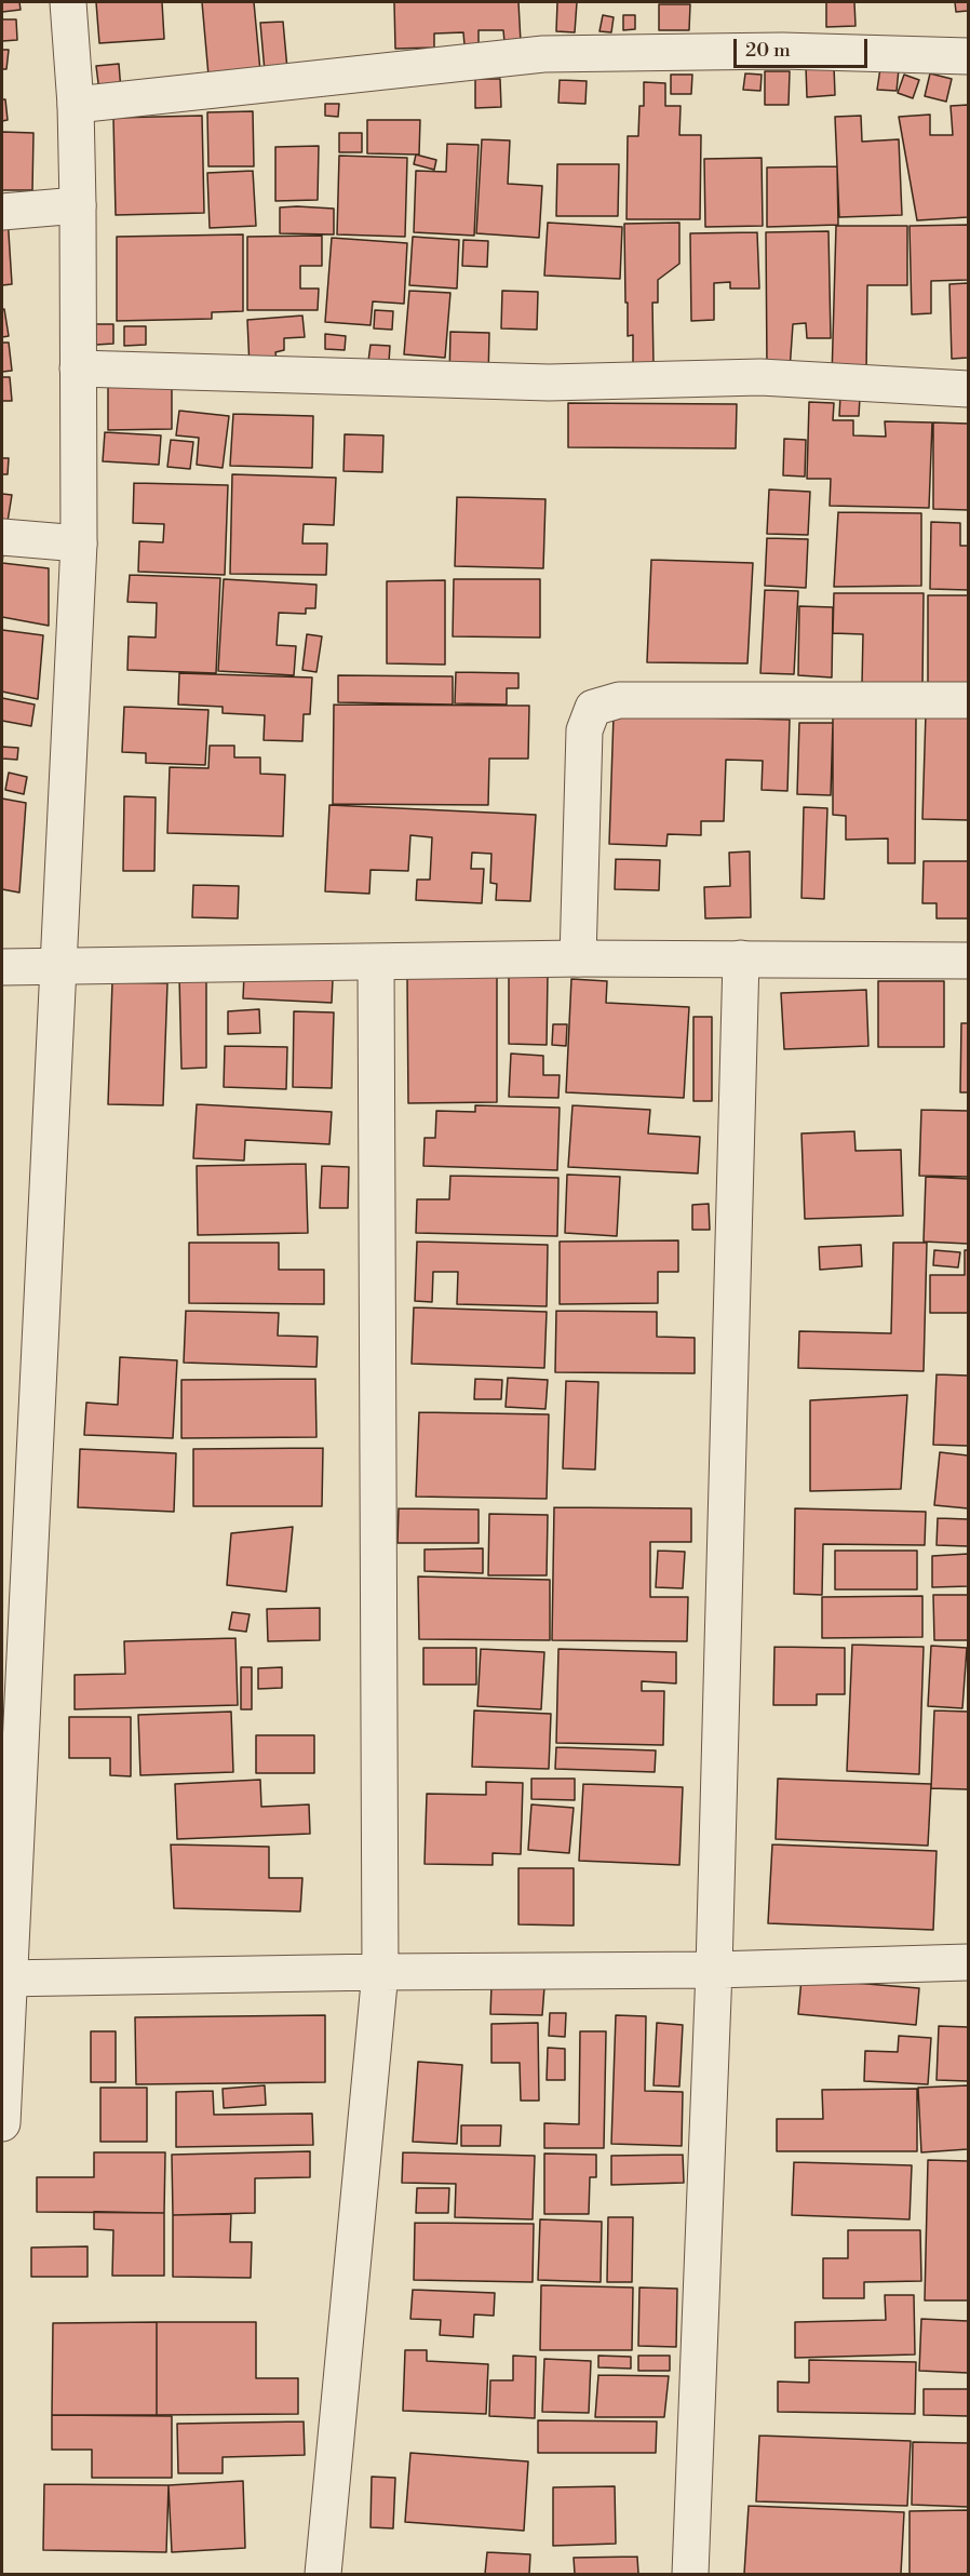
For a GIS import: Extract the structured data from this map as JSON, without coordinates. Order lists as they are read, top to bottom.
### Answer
{
  "scale_bar": "20 m"
}
